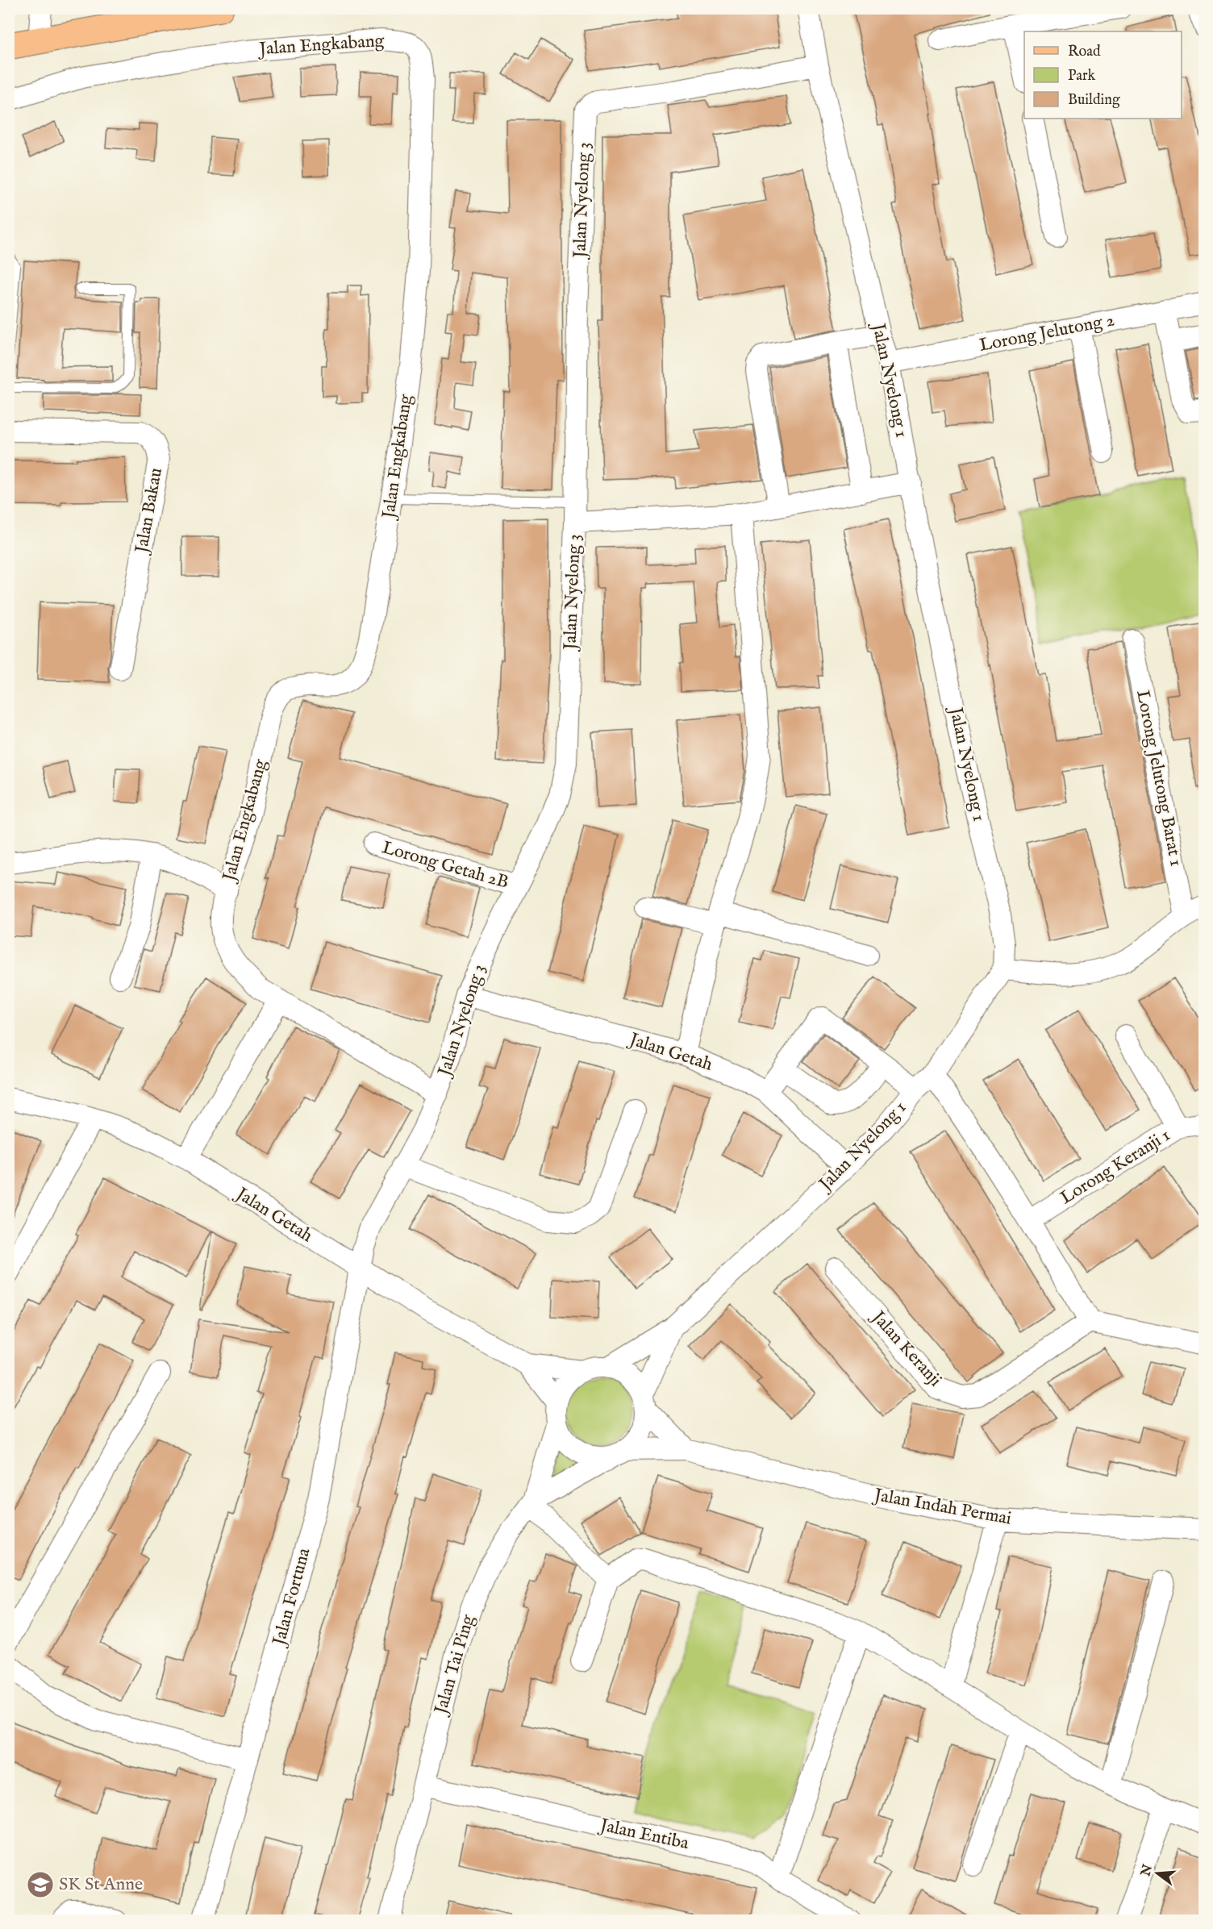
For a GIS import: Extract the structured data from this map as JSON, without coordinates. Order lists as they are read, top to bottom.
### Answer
{
  "streets": {
    "street": [
      "Jalan Engkabang",
      "Jalan Nyelong 3",
      "Lorong Jelutong 2",
      "Jalan Nyelong 1",
      "Jalan Bakau",
      "Lorong Jelutong Barat 1",
      "Lorong Getah 2B",
      "Jalan Getah",
      "Lorong Keranji 1",
      "Jalan Keranji",
      "Jalan Indah Permai",
      "Jalan Fortuna",
      "Jalan Tai Ping",
      "Jalan Entiba"
    ]
  },
  "crossings": [
    ["Jalan Engkabang", "Jalan Nyelong 3"],
    ["Jalan Nyelong 3", "Jalan Nyelong 1"],
    ["Jalan Nyelong 3", "Lorong Getah 2B"],
    ["Jalan Nyelong 3", "Jalan Getah"],
    ["Jalan Nyelong 3", "Jalan Fortuna"],
    ["Lorong Jelutong 2", "Jalan Nyelong 1"],
    ["Jalan Nyelong 1", "Jalan Getah"],
    ["Jalan Nyelong 1", "Jalan Indah Permai"],
    ["Jalan Nyelong 1", "Jalan Tai Ping"],
    ["Jalan Getah", "Jalan Fortuna"],
    ["Jalan Indah Permai", "Jalan Tai Ping"],
    ["Jalan Tai Ping", "Jalan Entiba"]
  ],
  "places": {
    "school or university": ["SK St Anne"]
  },
  "legend": ["Road", "Park", "Building"],
  "north": "left"
}
